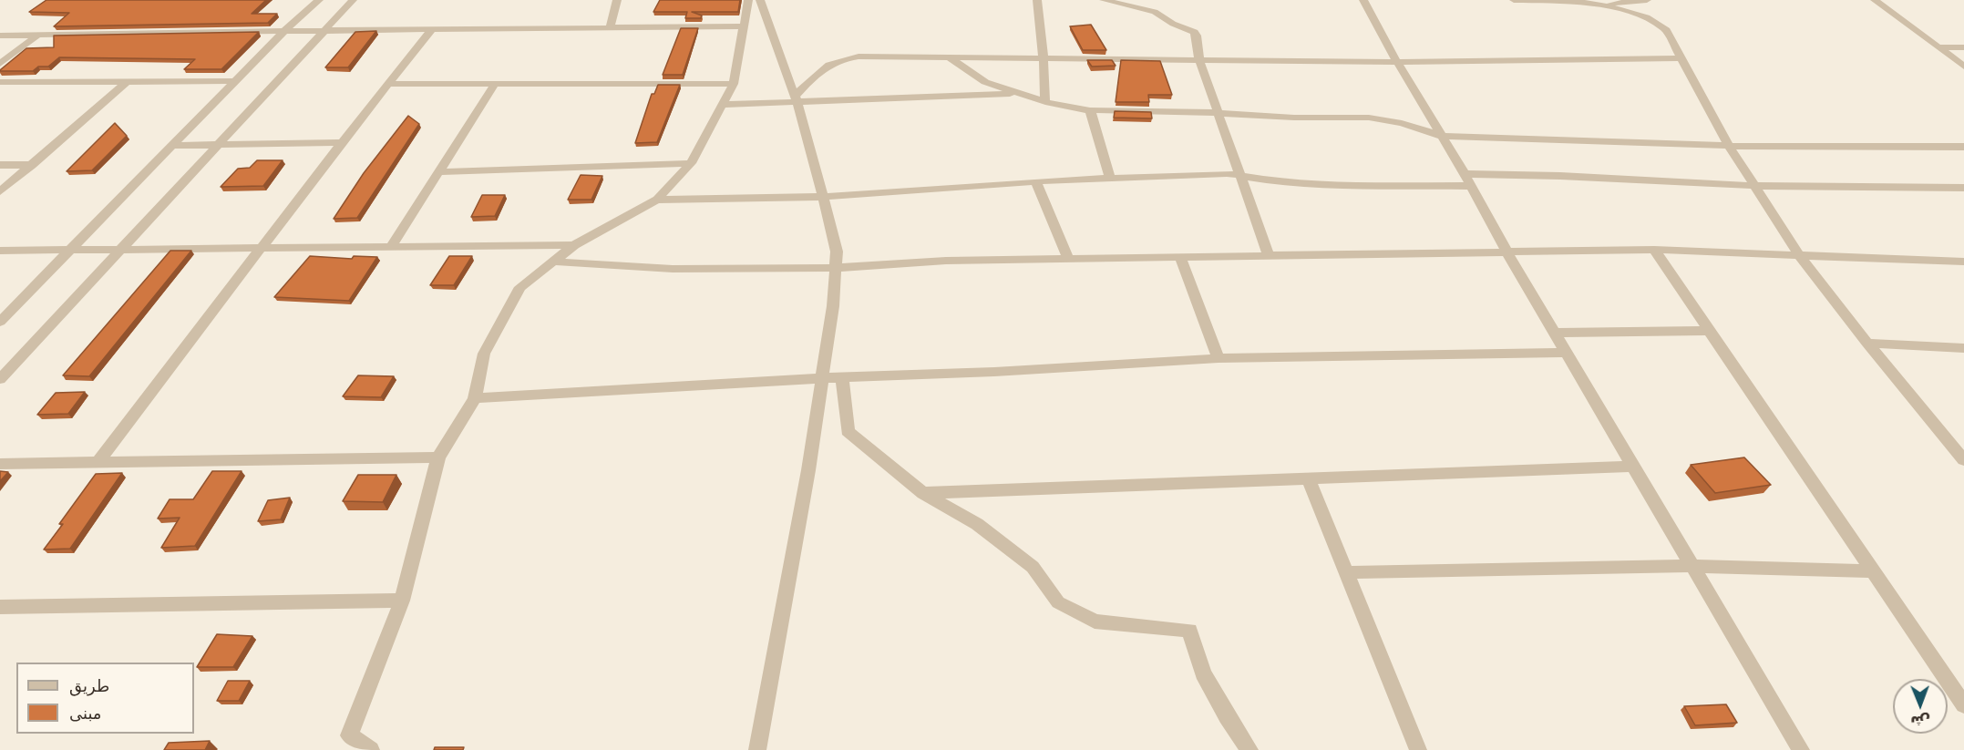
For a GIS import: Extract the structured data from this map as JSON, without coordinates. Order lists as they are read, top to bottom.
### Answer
{
  "legend": ["طريق", "مبنى"],
  "north": "bottom"
}
